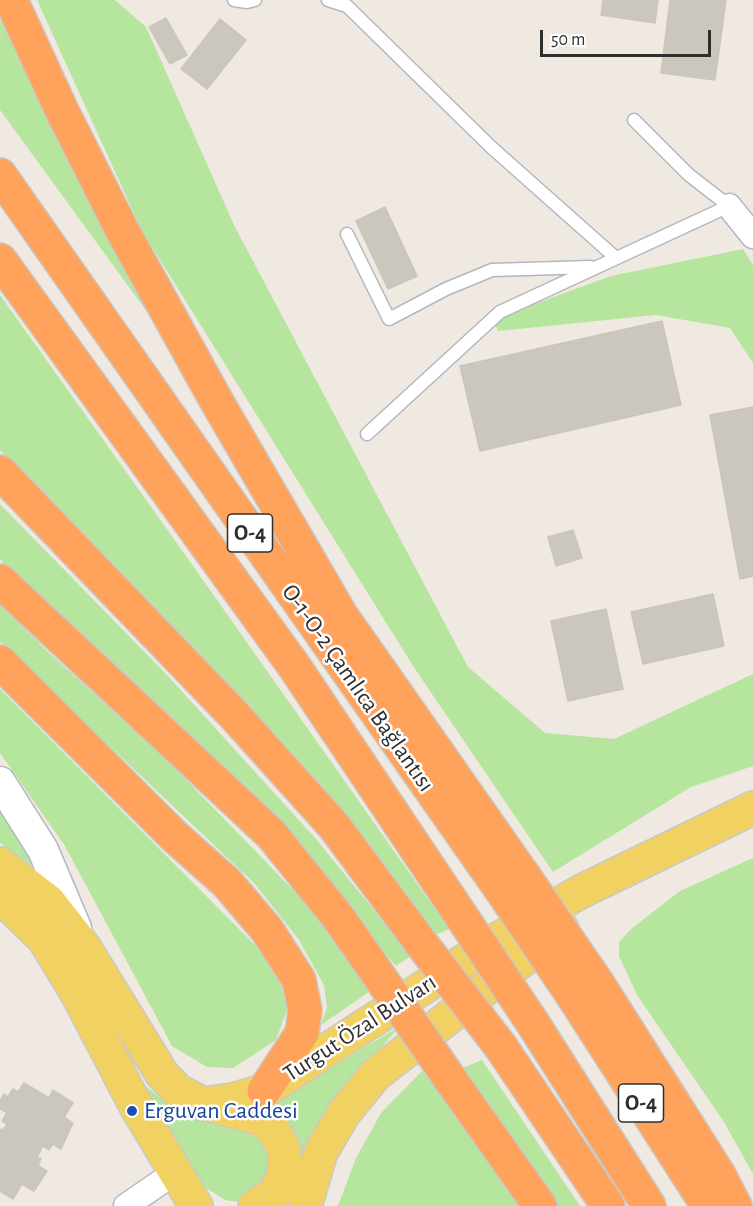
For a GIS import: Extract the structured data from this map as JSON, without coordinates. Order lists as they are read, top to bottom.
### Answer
{
  "streets": {
    "highway": ["O-4", "O-1-O-2 Çamlıca Bağlantısı"],
    "main road": ["Turgut Özal Bulvarı"]
  },
  "places": ["Erguvan Caddesi"],
  "scale_bar": "50 m"
}
